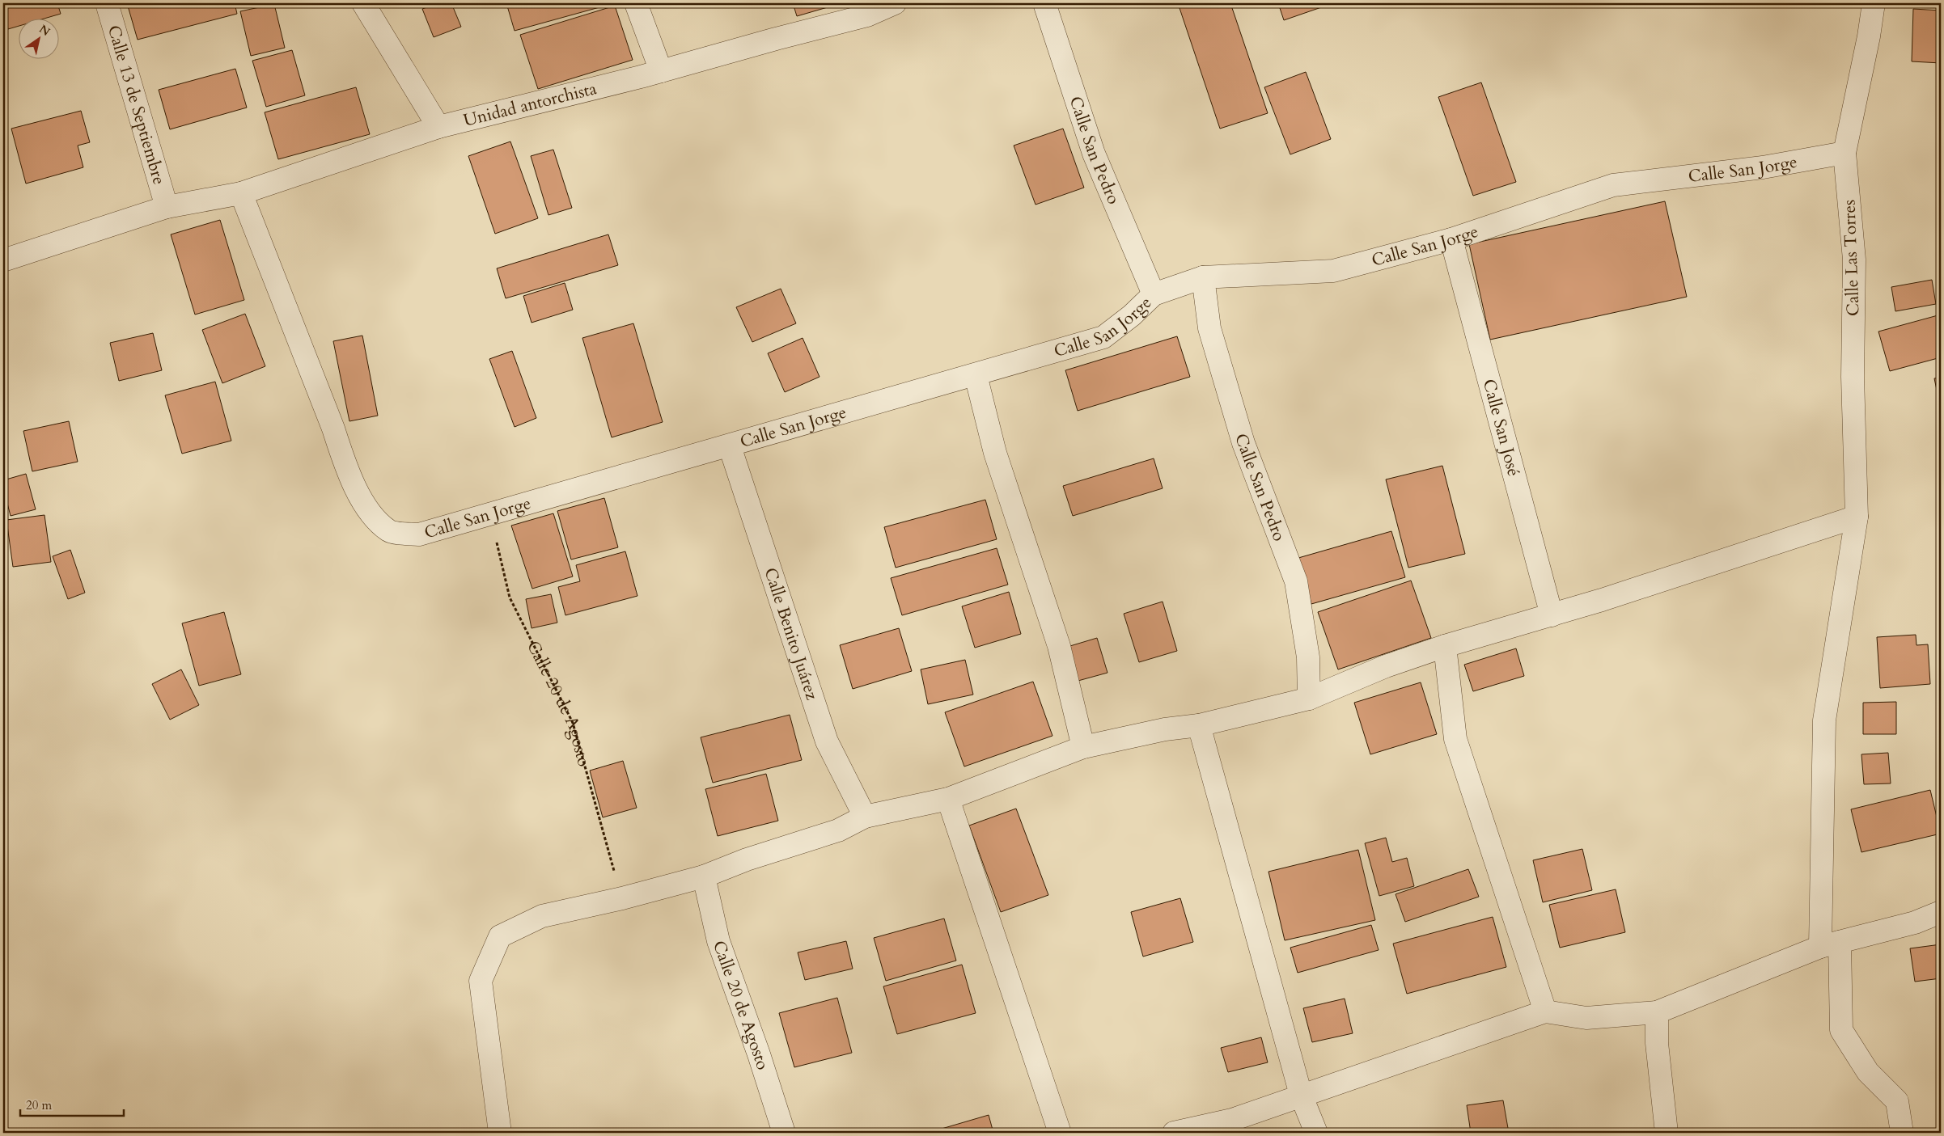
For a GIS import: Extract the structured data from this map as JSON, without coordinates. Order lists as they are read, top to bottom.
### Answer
{
  "streets": {
    "street": [
      "Unidad antorchista",
      "Calle 13 de Septiembre",
      "Calle San Pedro",
      "Calle San Jorge",
      "Calle Las Torres",
      "Calle San José",
      "Calle Benito Juárez",
      "Calle 20 de Agosto"
    ]
  },
  "crossings": [
    ["Unidad antorchista", "Calle 13 de Septiembre"],
    ["Unidad antorchista", "Calle San Jorge"],
    ["Calle San Pedro", "Calle San Jorge"],
    ["Calle San Jorge", "Calle Las Torres"],
    ["Calle San Jorge", "Calle San José"],
    ["Calle San Jorge", "Calle Benito Juárez"],
    ["Calle San Jorge", "Calle 20 de Agosto"]
  ],
  "scale_bar": "20 m",
  "north": "top right"
}
